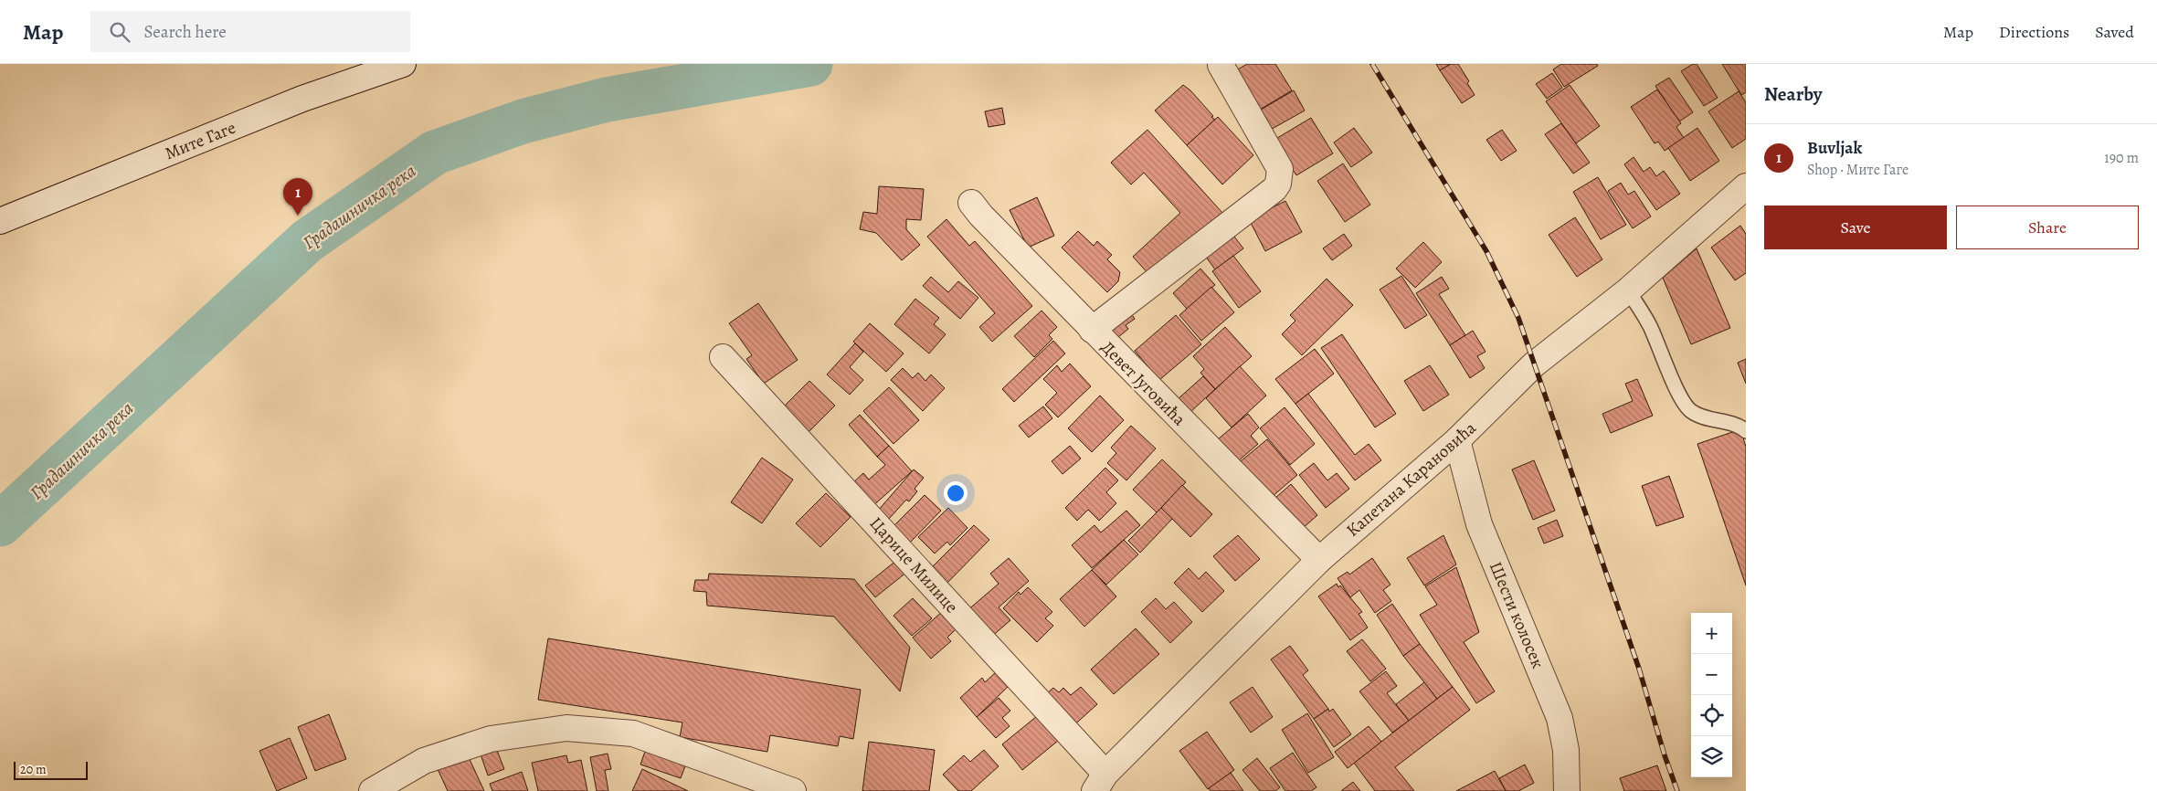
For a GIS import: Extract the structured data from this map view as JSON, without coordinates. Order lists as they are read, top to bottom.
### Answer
{
  "streets": {
    "street": [
      "Мите Гаге",
      "Девет Југовића",
      "Капетана Карановића",
      "Царице Милице",
      "Шести колосек"
    ]
  },
  "crossings": [
    ["Девет Југовића", "Капетана Карановића"],
    ["Капетана Карановића", "Царице Милице"],
    ["Капетана Карановића", "Шести колосек"]
  ],
  "water": ["Градашничка река"],
  "scale_bar": "20 m",
  "page": {
    "header": "Map",
    "search": "Search here",
    "nav": ["Map", "Directions", "Saved"],
    "heading": "Nearby",
    "list": [
      {
        "mark": "1",
        "name": "Buvljak",
        "note": "Shop · Мите Гаге",
        "value": "190 m"
      }
    ],
    "pins": "1",
    "buttons": ["Save", "Share"],
    "map_buttons": ["+", "−"],
    "scale": "20 m"
  }
}
